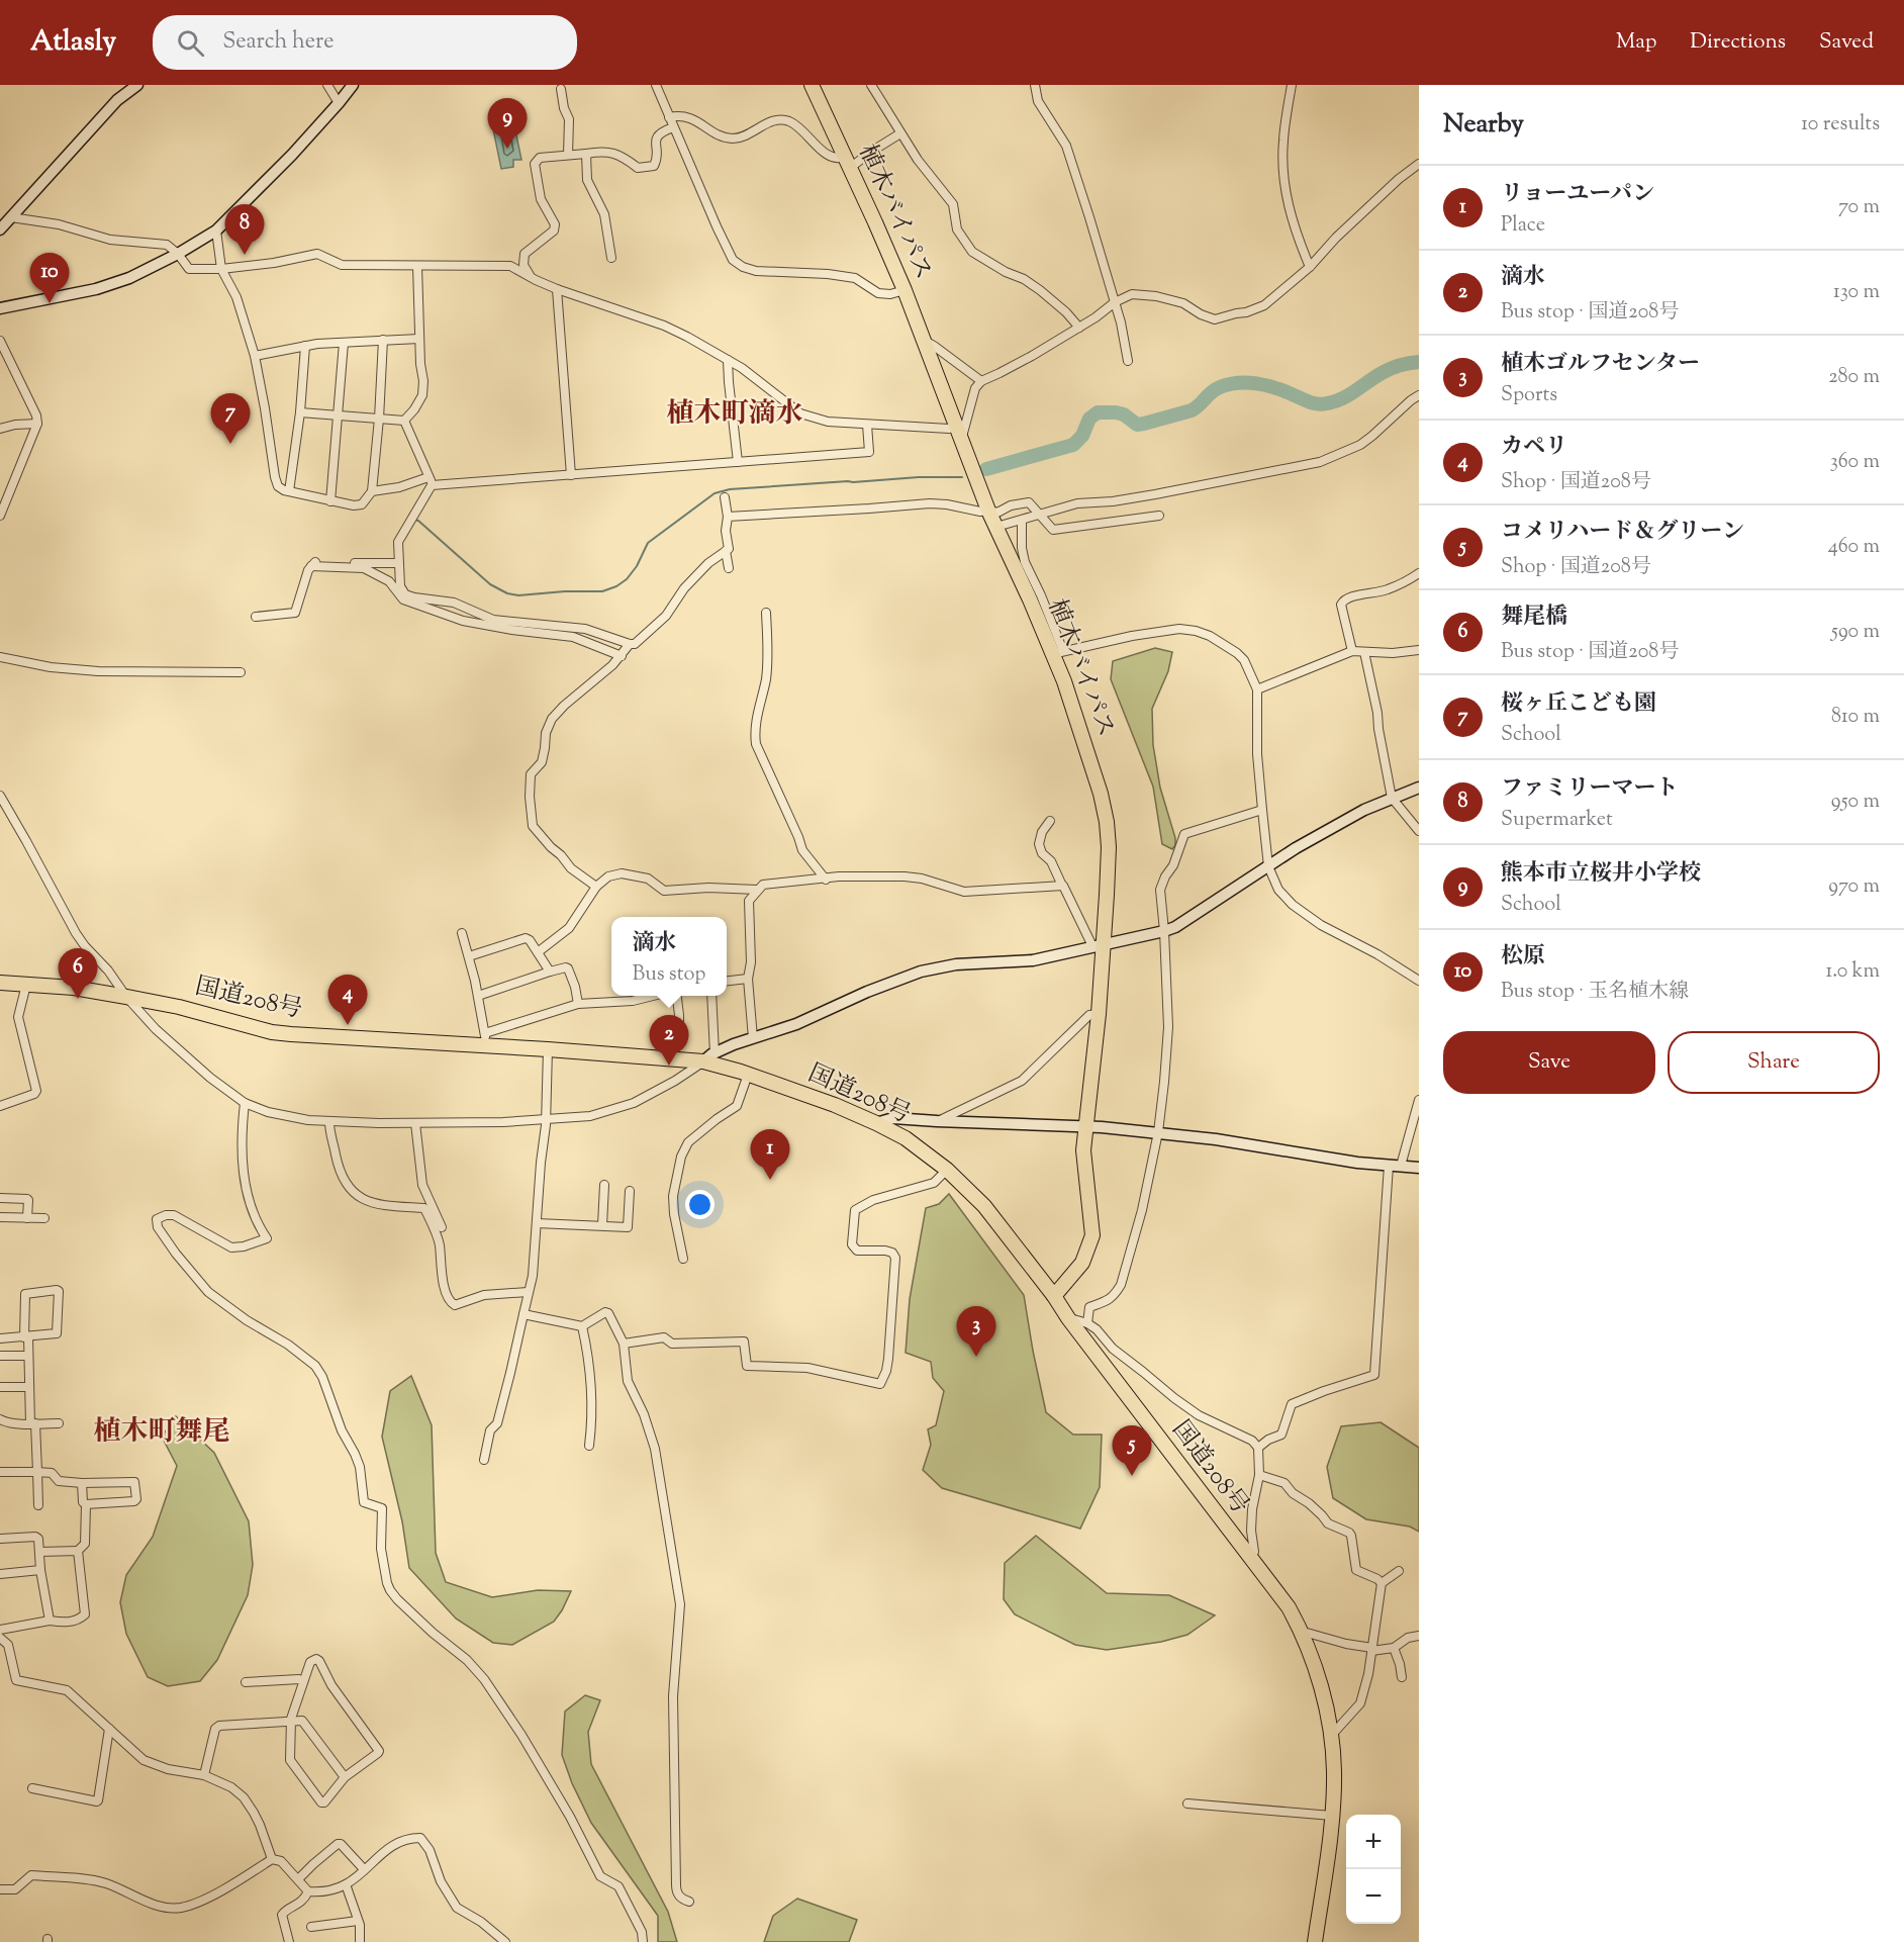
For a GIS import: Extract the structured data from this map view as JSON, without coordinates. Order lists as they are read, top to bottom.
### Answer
{
  "streets": {
    "highway": ["植木バイパス", "国道208号"]
  },
  "crossings": [
    ["植木バイパス", "国道208号"]
  ],
  "districts": ["植木町滴水", "植木町舞尾"],
  "page": {
    "header": "Atlasly",
    "search": "Search here",
    "nav": ["Map", "Directions", "Saved"],
    "heading": ["Nearby", "10 results"],
    "pins": [
      "9",
      "8",
      "10",
      "7",
      "6",
      "4",
      "2",
      "1",
      "3",
      "5"
    ],
    "list": [
      {
        "mark": "1",
        "name": "リョーユーパン",
        "note": "Place",
        "value": "70 m"
      },
      {
        "mark": "2",
        "name": "滴水",
        "note": "Bus stop · 国道208号",
        "value": "130 m"
      },
      {
        "mark": "3",
        "name": "植木ゴルフセンター",
        "note": "Sports",
        "value": "280 m"
      },
      {
        "mark": "4",
        "name": "カペリ",
        "note": "Shop · 国道208号",
        "value": "360 m"
      },
      {
        "mark": "5",
        "name": "コメリハード＆グリーン",
        "note": "Shop · 国道208号",
        "value": "460 m"
      },
      {
        "mark": "6",
        "name": "舞尾橋",
        "note": "Bus stop · 国道208号",
        "value": "590 m"
      },
      {
        "mark": "7",
        "name": "桜ヶ丘こども園",
        "note": "School",
        "value": "810 m"
      },
      {
        "mark": "8",
        "name": "ファミリーマート",
        "note": "Supermarket",
        "value": "950 m"
      },
      {
        "mark": "9",
        "name": "熊本市立桜井小学校",
        "note": "School",
        "value": "970 m"
      },
      {
        "mark": "10",
        "name": "松原",
        "note": "Bus stop · 玉名植木線",
        "value": "1.0 km"
      }
    ],
    "popup": ["滴水", "Bus stop"],
    "buttons": ["Save", "Share"],
    "map_buttons": ["+", "−"]
  }
}
